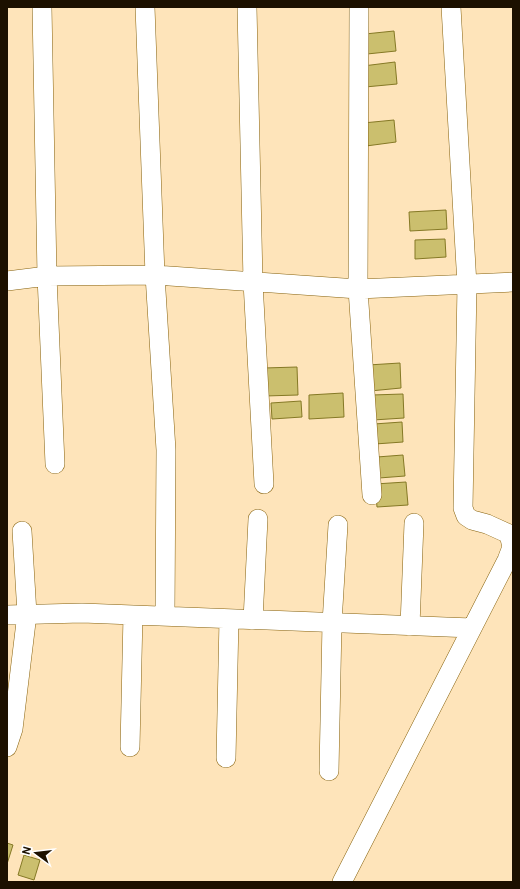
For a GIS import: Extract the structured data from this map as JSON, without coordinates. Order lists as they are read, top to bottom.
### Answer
{
  "north": "left"
}
